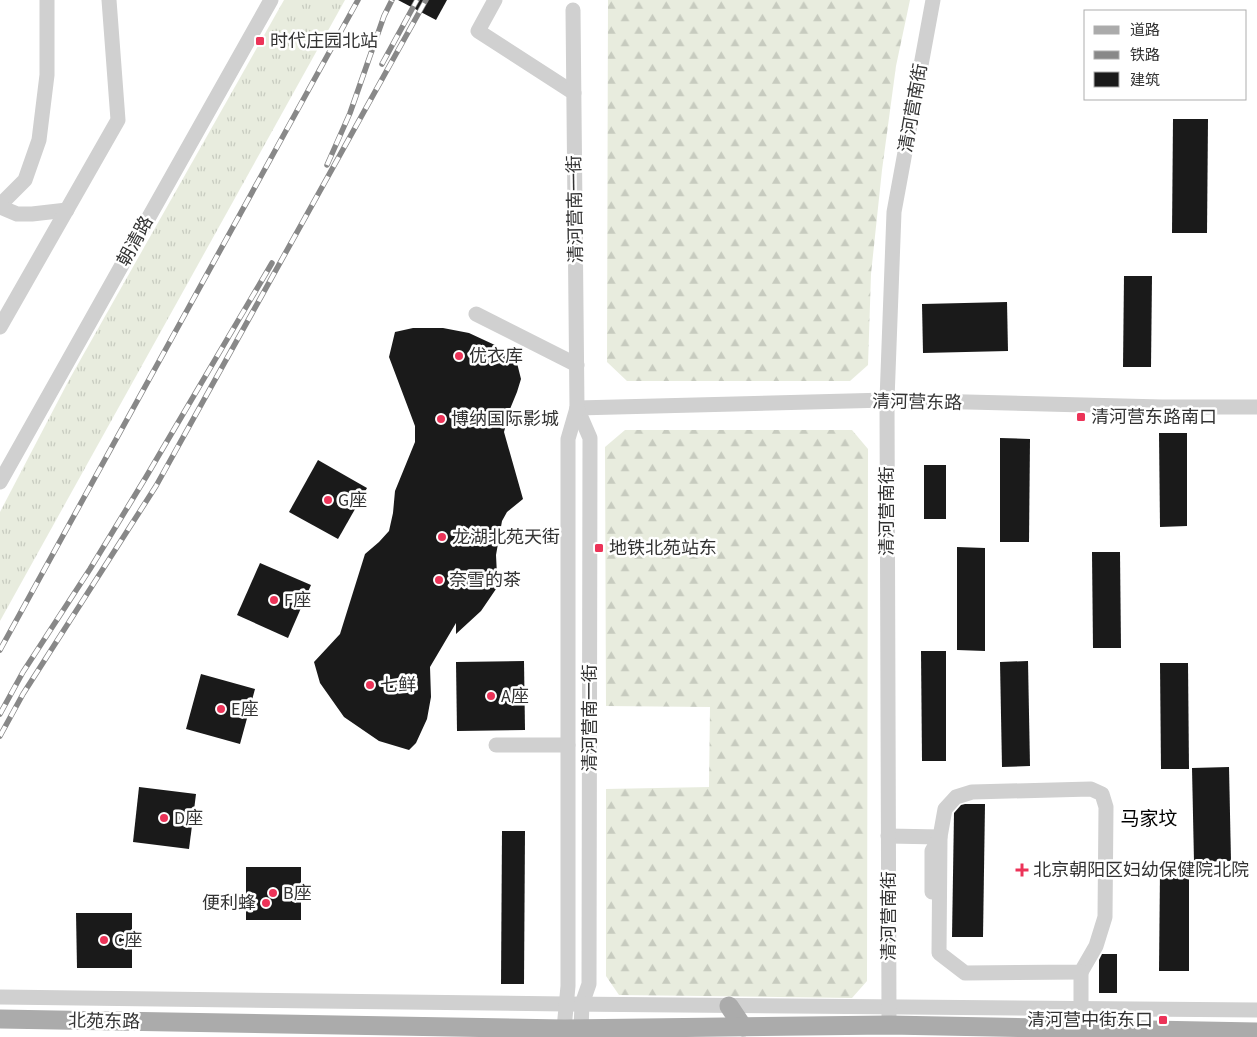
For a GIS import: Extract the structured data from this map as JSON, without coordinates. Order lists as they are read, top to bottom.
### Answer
{
  "streets": {
    "main road": ["北苑东路"],
    "street": [
      "清河营南街",
      "清河营南一街",
      "朝清路",
      "清河营东路"
    ]
  },
  "crossings": [
    ["清河营南街", "清河营东路"],
    ["清河营南街", "北苑东路"],
    ["清河营南一街", "清河营东路"],
    ["清河营南一街", "北苑东路"]
  ],
  "districts": ["马家坟"],
  "places": {
    "transit": [
      "时代庄园北站",
      "清河营东路南口",
      "地铁北苑站东",
      "清河营中街东口"
    ],
    "other": [
      "优衣库",
      "博纳国际影城",
      "G座",
      "龙湖北苑天街",
      "奈雪的茶",
      "F座",
      "七鲜",
      "A座",
      "E座",
      "D座",
      "B座",
      "便利蜂",
      "C座"
    ],
    "health": ["北京朝阳区妇幼保健院北院"]
  },
  "legend": ["道路", "铁路", "建筑"]
}
